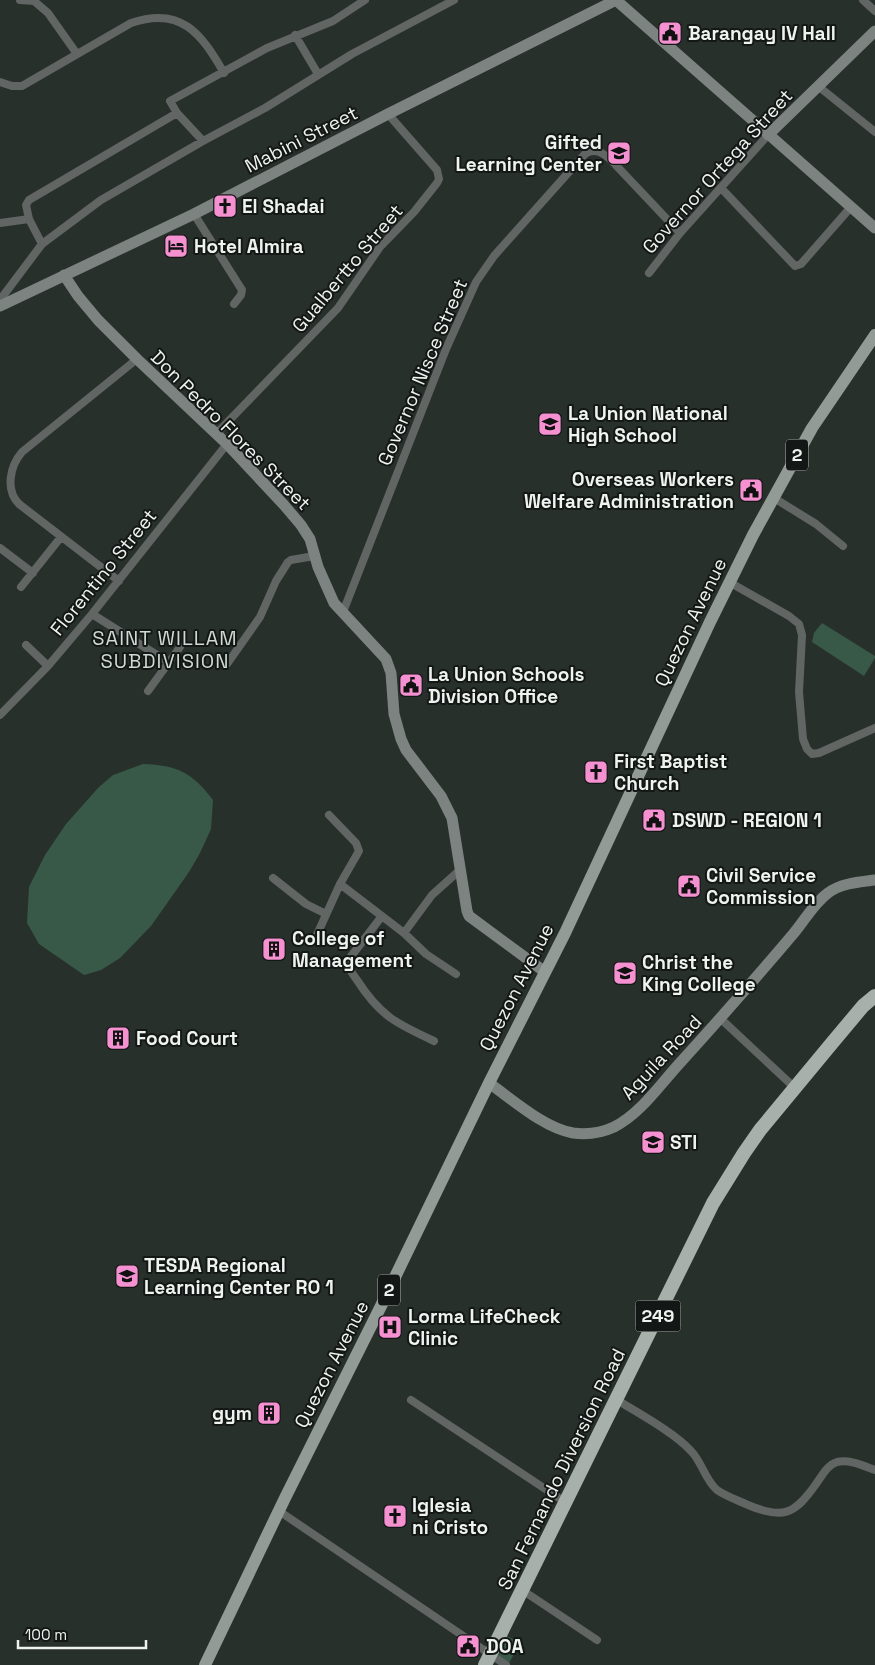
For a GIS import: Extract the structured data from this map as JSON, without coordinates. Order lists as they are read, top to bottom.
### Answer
{
  "streets": {
    "highway": ["249", "San Fernando Diversion Road"],
    "main road": ["2", "Quezon Avenue"],
    "street": [
      "Mabini Street",
      "Governor Ortega Street",
      "Gualbertto Street",
      "Governor Nisce Street",
      "Don Pedro Flores Street",
      "Florentino Street",
      "Aguila Road"
    ]
  },
  "crossings": [
    ["Mabini Street", "Gualbertto Street"],
    ["Mabini Street", "Don Pedro Flores Street"],
    ["Governor Ortega Street", "Governor Nisce Street"],
    ["Gualbertto Street", "Don Pedro Flores Street"],
    ["Governor Nisce Street", "Don Pedro Flores Street"],
    ["Don Pedro Flores Street", "Florentino Street"],
    ["Don Pedro Flores Street", "Quezon Avenue"],
    ["Quezon Avenue", "Aguila Road"]
  ],
  "districts": ["SAINT WILLAM SUBDIVISION"],
  "places": {
    "public building": [
      "Barangay IV Hall",
      "Overseas Workers Welfare Administration",
      "La Union Schools Division Office",
      "DSWD - REGION 1",
      "Civil Service Commission",
      "DOA"
    ],
    "school or university": [
      "Gifted Learning Center",
      "La Union National High School",
      "Christ the King College",
      "STI",
      "TESDA Regional Learning Center RO 1"
    ],
    "church": ["El Shadai", "First Baptist Church", "Iglesia ni Cristo"],
    "hotel": ["Hotel Almira"],
    "building": ["College of Management", "Food Court", "gym"],
    "hospital": ["Lorma LifeCheck Clinic"]
  },
  "scale_bar": "100 m"
}
